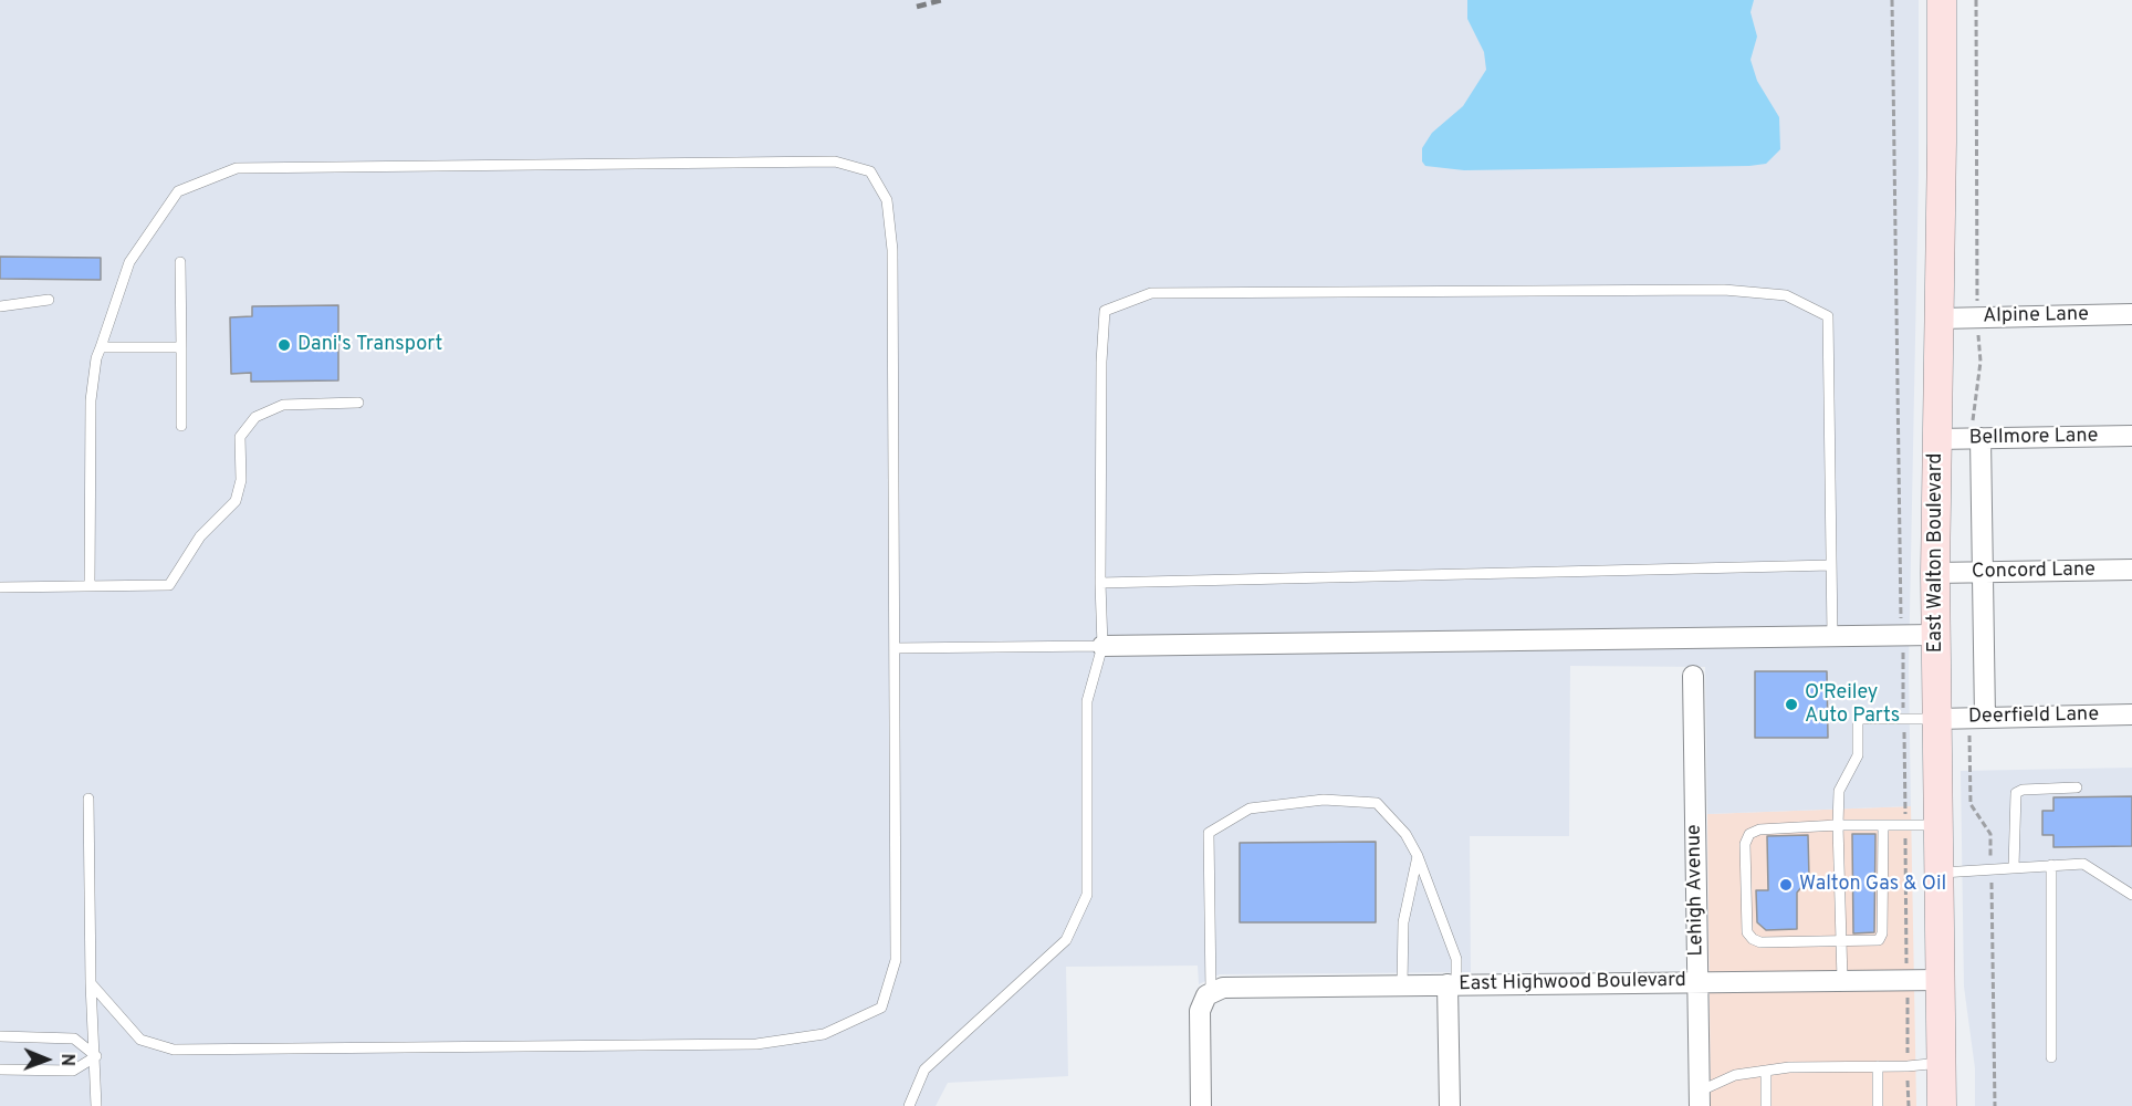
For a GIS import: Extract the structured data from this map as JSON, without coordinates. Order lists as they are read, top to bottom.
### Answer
{
  "streets": {
    "main road": ["East Walton Boulevard"],
    "street": [
      "Alpine Lane",
      "Bellmore Lane",
      "Concord Lane",
      "Deerfield Lane",
      "Lehigh Avenue",
      "East Highwood Boulevard"
    ]
  },
  "crossings": [
    ["Alpine Lane", "East Walton Boulevard"],
    ["Bellmore Lane", "East Walton Boulevard"],
    ["East Walton Boulevard", "Concord Lane"],
    ["East Walton Boulevard", "Deerfield Lane"],
    ["East Walton Boulevard", "East Highwood Boulevard"],
    ["Lehigh Avenue", "East Highwood Boulevard"]
  ],
  "places": ["Dani's Transport", "O'Reiley Auto Parts", "Walton Gas & Oil"],
  "north": "right"
}
